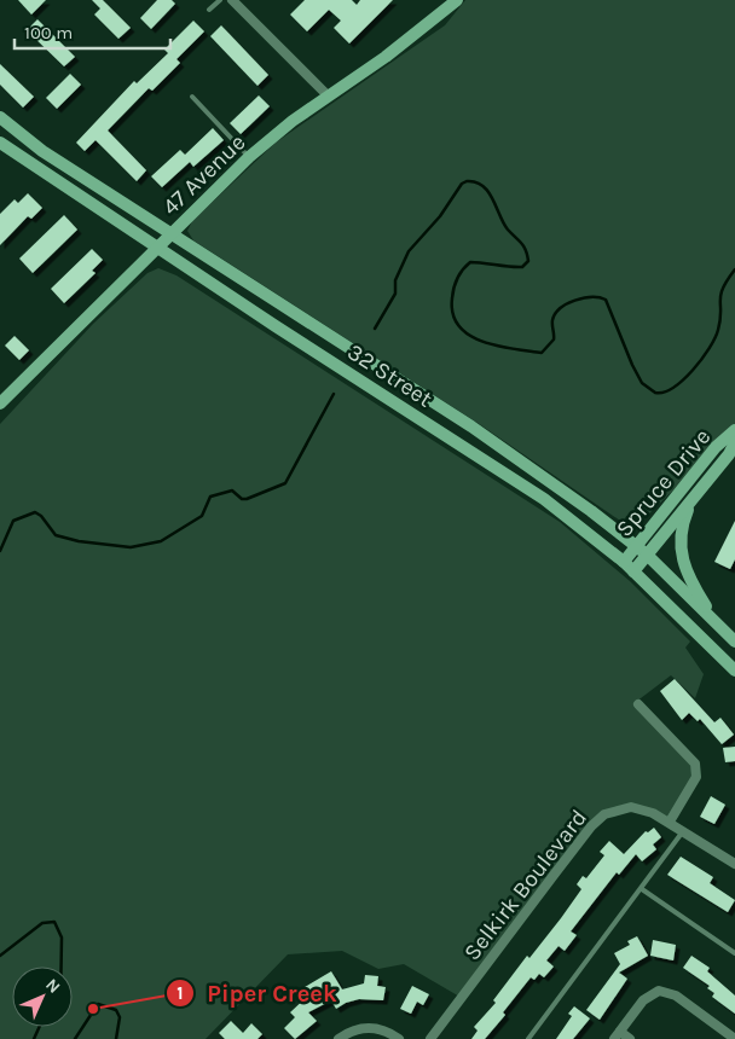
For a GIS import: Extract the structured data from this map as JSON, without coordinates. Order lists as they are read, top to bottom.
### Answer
{
  "streets": {
    "main road": ["47 Avenue", "32 Street", "Spruce Drive"],
    "street": ["Selkirk Boulevard"]
  },
  "crossings": [
    ["47 Avenue", "32 Street"],
    ["32 Street", "Spruce Drive"]
  ],
  "places": ["Piper Creek"],
  "scale_bar": "100 m",
  "north": "top right"
}
